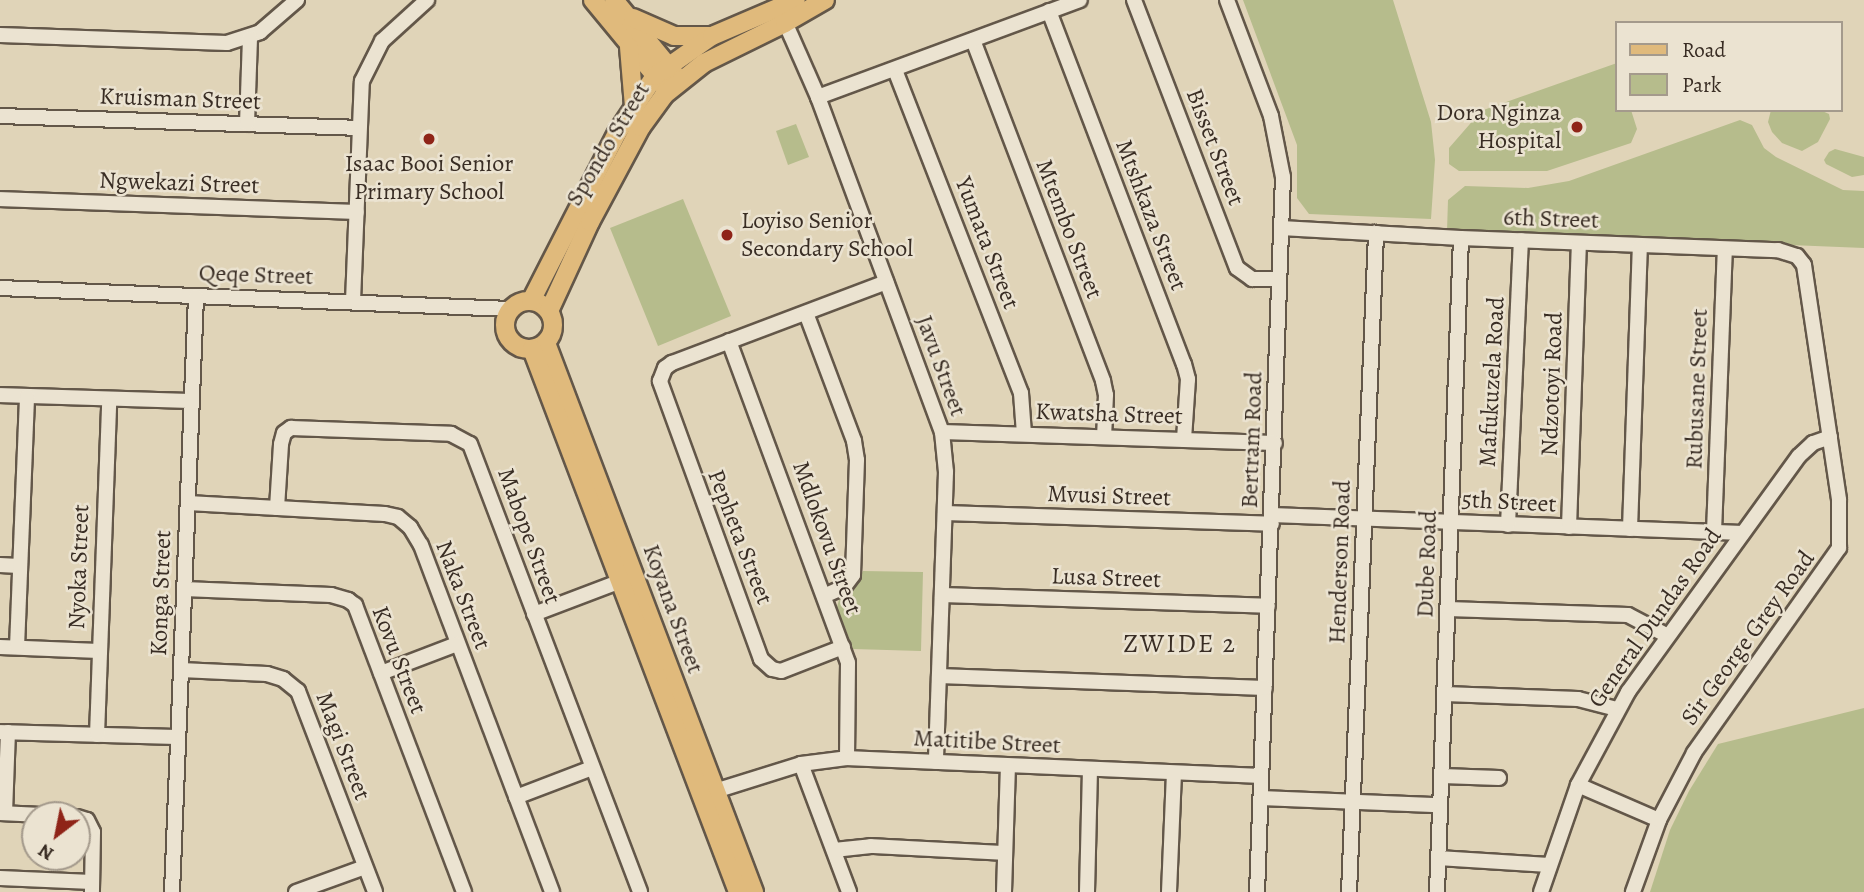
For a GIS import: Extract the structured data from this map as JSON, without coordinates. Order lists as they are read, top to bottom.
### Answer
{
  "streets": {
    "main road": ["Spondo Street", "Koyana Street"],
    "street": [
      "Kruisman Street",
      "Bisset Street",
      "Ngwekazi Street",
      "Mtshkaza Street",
      "6th Street",
      "Mtembo Street",
      "Yumata Street",
      "Qeqe Street",
      "Javu Street",
      "Mafukuzela Road",
      "Ndzotoyi Road",
      "Rubusane Street",
      "Kwatsha Street",
      "Bertram Road",
      "Mvusi Street",
      "5th Street",
      "Mabope Street",
      "Pepheta Street",
      "Mdlokovu Street",
      "Henderson Road",
      "Dube Road",
      "Nyoka Street",
      "Lusa Street",
      "Konga Street",
      "Naka Street",
      "General Dundas Road",
      "Sir George Grey Road",
      "Kovu Street",
      "Matitibe Street",
      "Magi Street"
    ]
  },
  "crossings": [
    ["Spondo Street", "Qeqe Street"],
    ["Spondo Street", "Javu Street"],
    ["Spondo Street", "Koyana Street"],
    ["Bisset Street", "Bertram Road"],
    ["Mtshkaza Street", "Kwatsha Street"],
    ["6th Street", "Mafukuzela Road"],
    ["6th Street", "Ndzotoyi Road"],
    ["6th Street", "Rubusane Street"],
    ["6th Street", "Bertram Road"],
    ["6th Street", "Henderson Road"],
    ["6th Street", "Dube Road"],
    ["6th Street", "Sir George Grey Road"],
    ["Mtembo Street", "Kwatsha Street"],
    ["Yumata Street", "Kwatsha Street"],
    ["Qeqe Street", "Konga Street"],
    ["Qeqe Street", "Koyana Street"],
    ["Javu Street", "Kwatsha Street"],
    ["Javu Street", "Mvusi Street"],
    ["Javu Street", "Lusa Street"],
    ["Javu Street", "Matitibe Street"],
    ["Mafukuzela Road", "5th Street"],
    ["Ndzotoyi Road", "5th Street"],
    ["Rubusane Street", "5th Street"],
    ["Kwatsha Street", "Bertram Road"],
    ["Bertram Road", "Mvusi Street"],
    ["Bertram Road", "5th Street"],
    ["Bertram Road", "Lusa Street"],
    ["Bertram Road", "Matitibe Street"],
    ["Mvusi Street", "5th Street"],
    ["5th Street", "Henderson Road"],
    ["5th Street", "Dube Road"],
    ["5th Street", "General Dundas Road"],
    ["Mabope Street", "Naka Street"],
    ["Pepheta Street", "Mdlokovu Street"],
    ["Mdlokovu Street", "Matitibe Street"],
    ["Konga Street", "Naka Street"],
    ["Konga Street", "Kovu Street"],
    ["Konga Street", "Magi Street"],
    ["Koyana Street", "Matitibe Street"],
    ["General Dundas Road", "Sir George Grey Road"]
  ],
  "districts": ["ZWIDE 2"],
  "places": ["Dora Nginza Hospital", "Isaac Booi Senior Primary School", "Loyiso Senior Secondary School"],
  "legend": ["Road", "Park"],
  "north": "bottom left"
}
